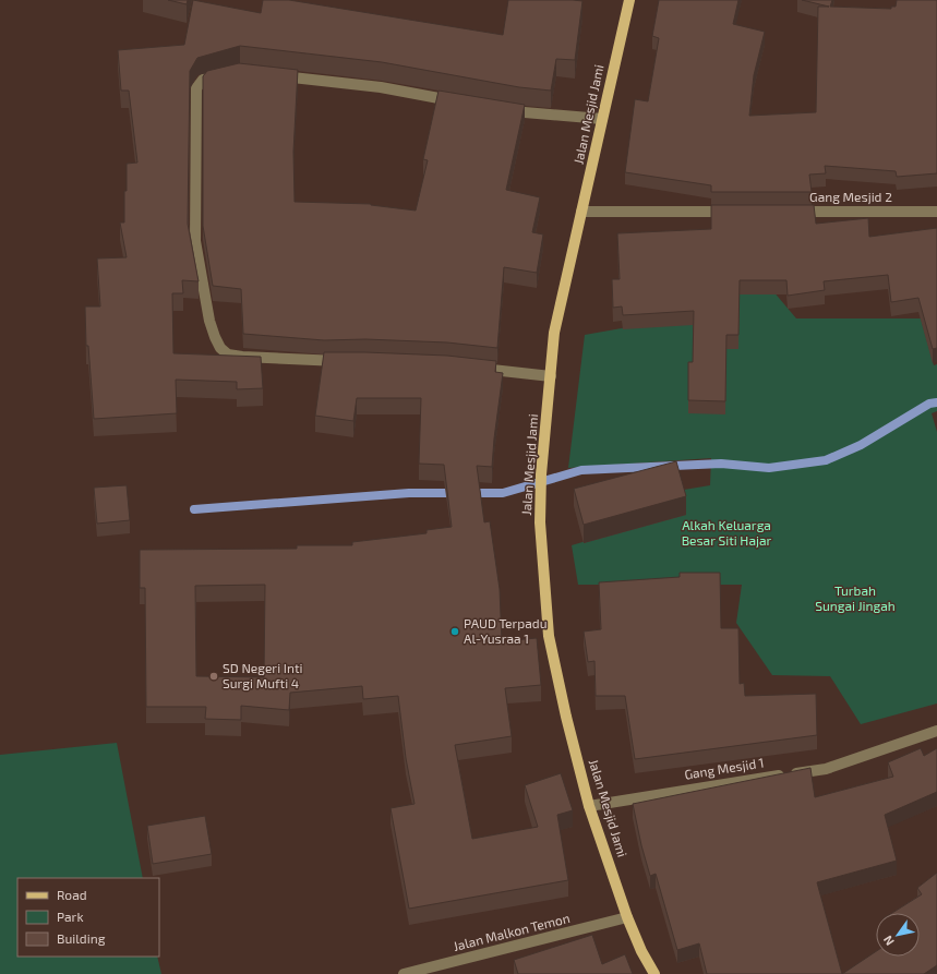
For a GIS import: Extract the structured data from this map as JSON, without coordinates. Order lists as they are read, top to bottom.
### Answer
{
  "streets": {
    "main road": ["Jalan Mesjid Jami"],
    "street": ["Gang Mesjid 2", "Gang Mesjid 1", "Jalan Malkon Temon"]
  },
  "crossings": [
    ["Jalan Mesjid Jami", "Gang Mesjid 1"],
    ["Jalan Mesjid Jami", "Jalan Malkon Temon"]
  ],
  "parks": ["Alkah Keluarga Besar Siti Hajar", "Turbah Sungai Jingah"],
  "places": ["PAUD Terpadu Al-Yusraa 1", "SD Negeri Inti Surgi Mufti 4"],
  "legend": ["Road", "Park", "Building"],
  "north": "bottom left"
}
